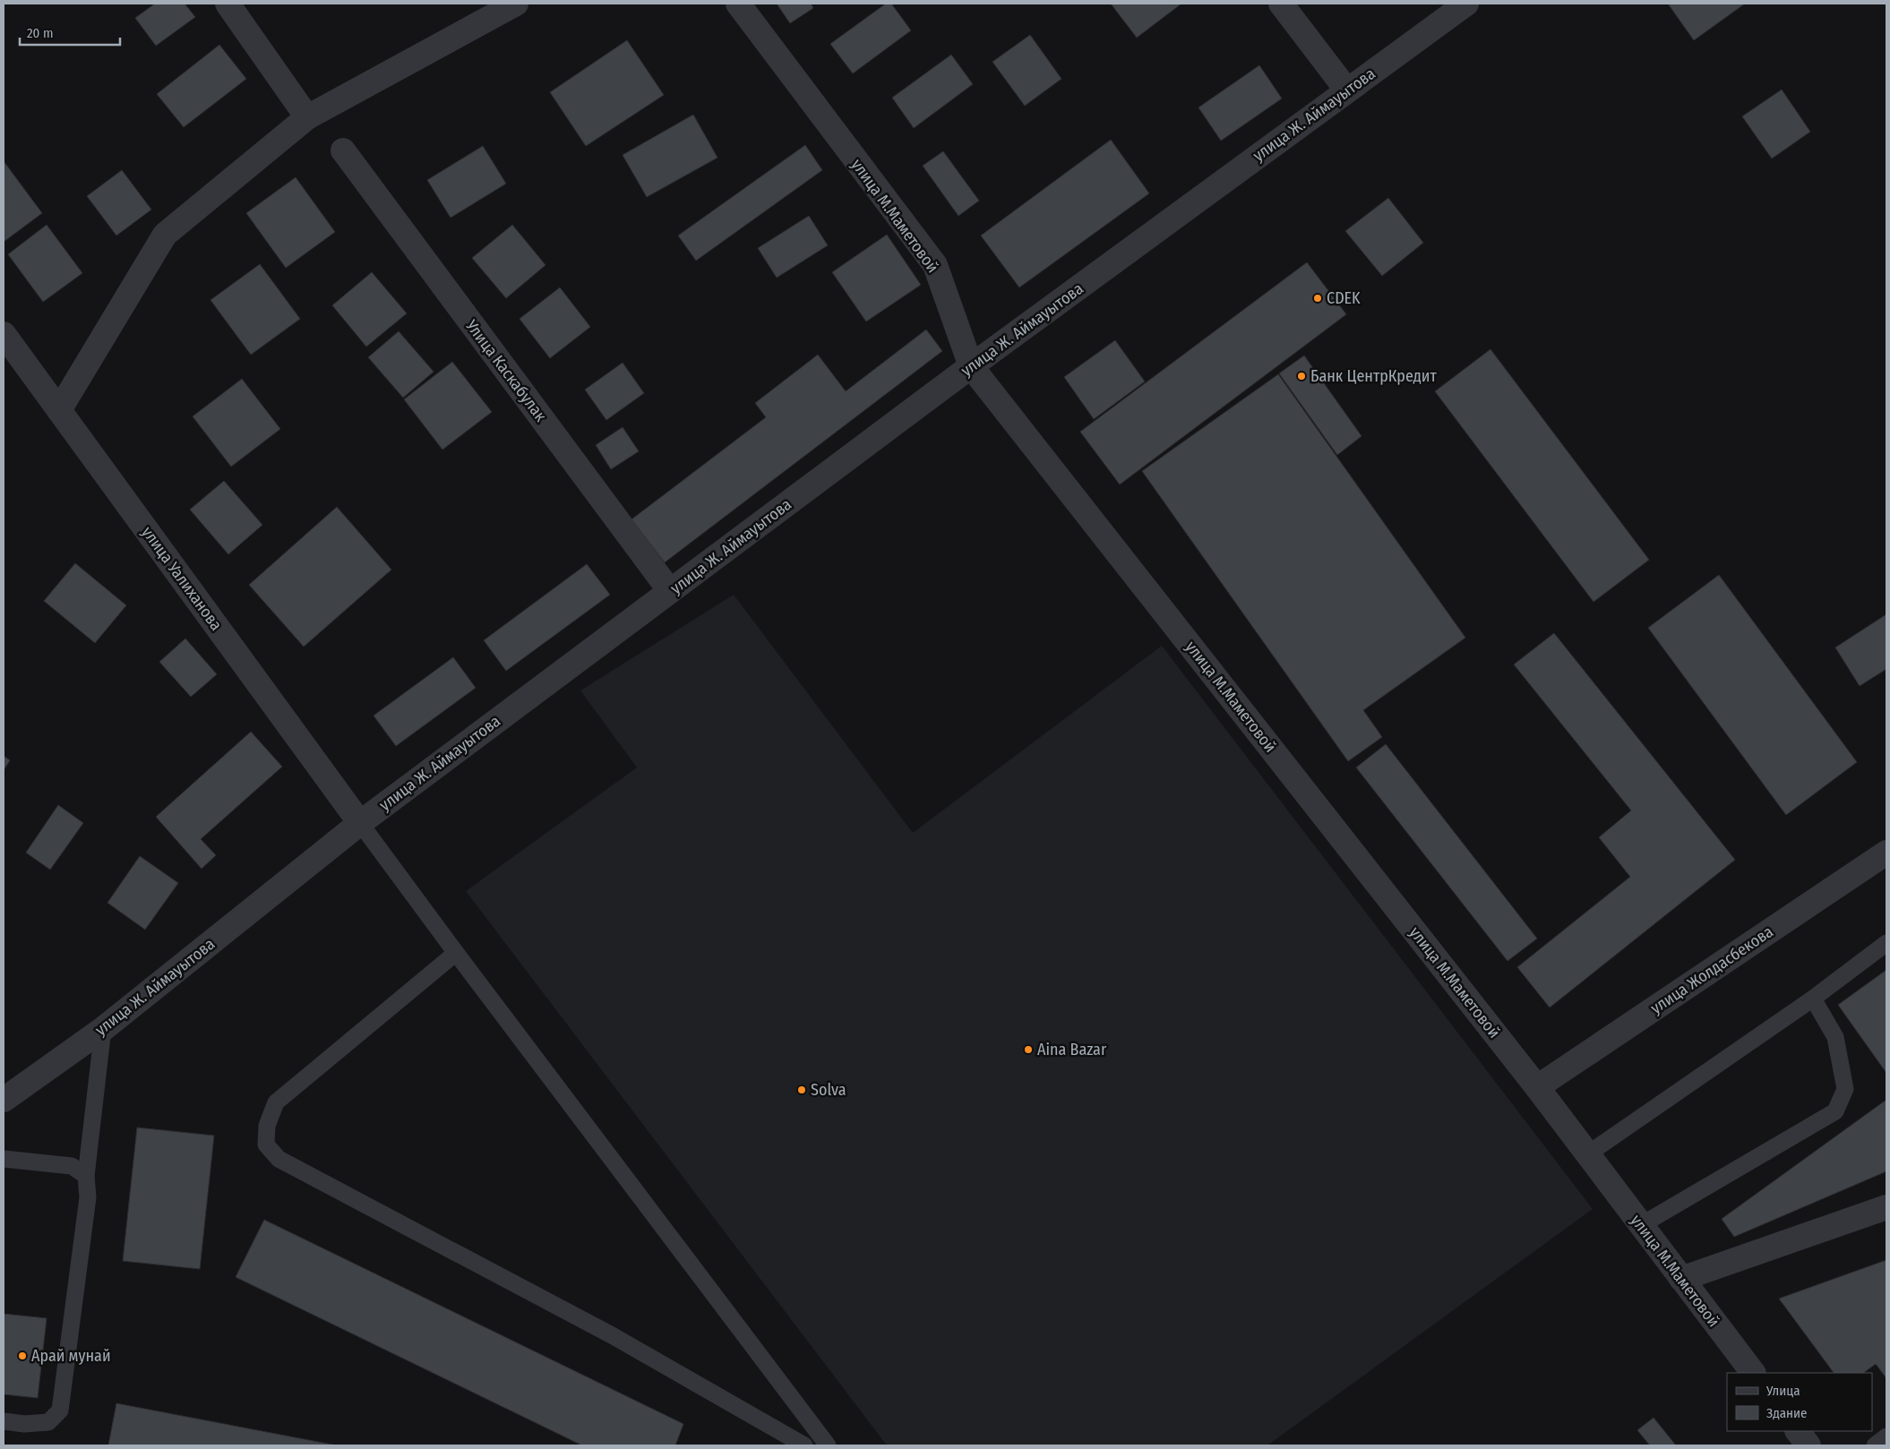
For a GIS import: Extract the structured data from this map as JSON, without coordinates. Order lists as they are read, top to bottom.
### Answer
{
  "streets": {
    "street": [
      "улица Ж. Аймауытова",
      "улица М.Маметовой",
      "Улица Каскабулак",
      "улица Уалиханова",
      "улица Жолдасбекова"
    ]
  },
  "crossings": [
    ["улица Ж. Аймауытова", "улица М.Маметовой"],
    ["улица Ж. Аймауытова", "Улица Каскабулак"],
    ["улица Ж. Аймауытова", "улица Уалиханова"],
    ["улица М.Маметовой", "улица Жолдасбекова"]
  ],
  "places": [
    "CDEK",
    "Банк ЦентрКредит",
    "Aina Bazar",
    "Solva",
    "Арай мунай"
  ],
  "legend": ["Улица", "Здание"],
  "scale_bar": "20 m"
}
